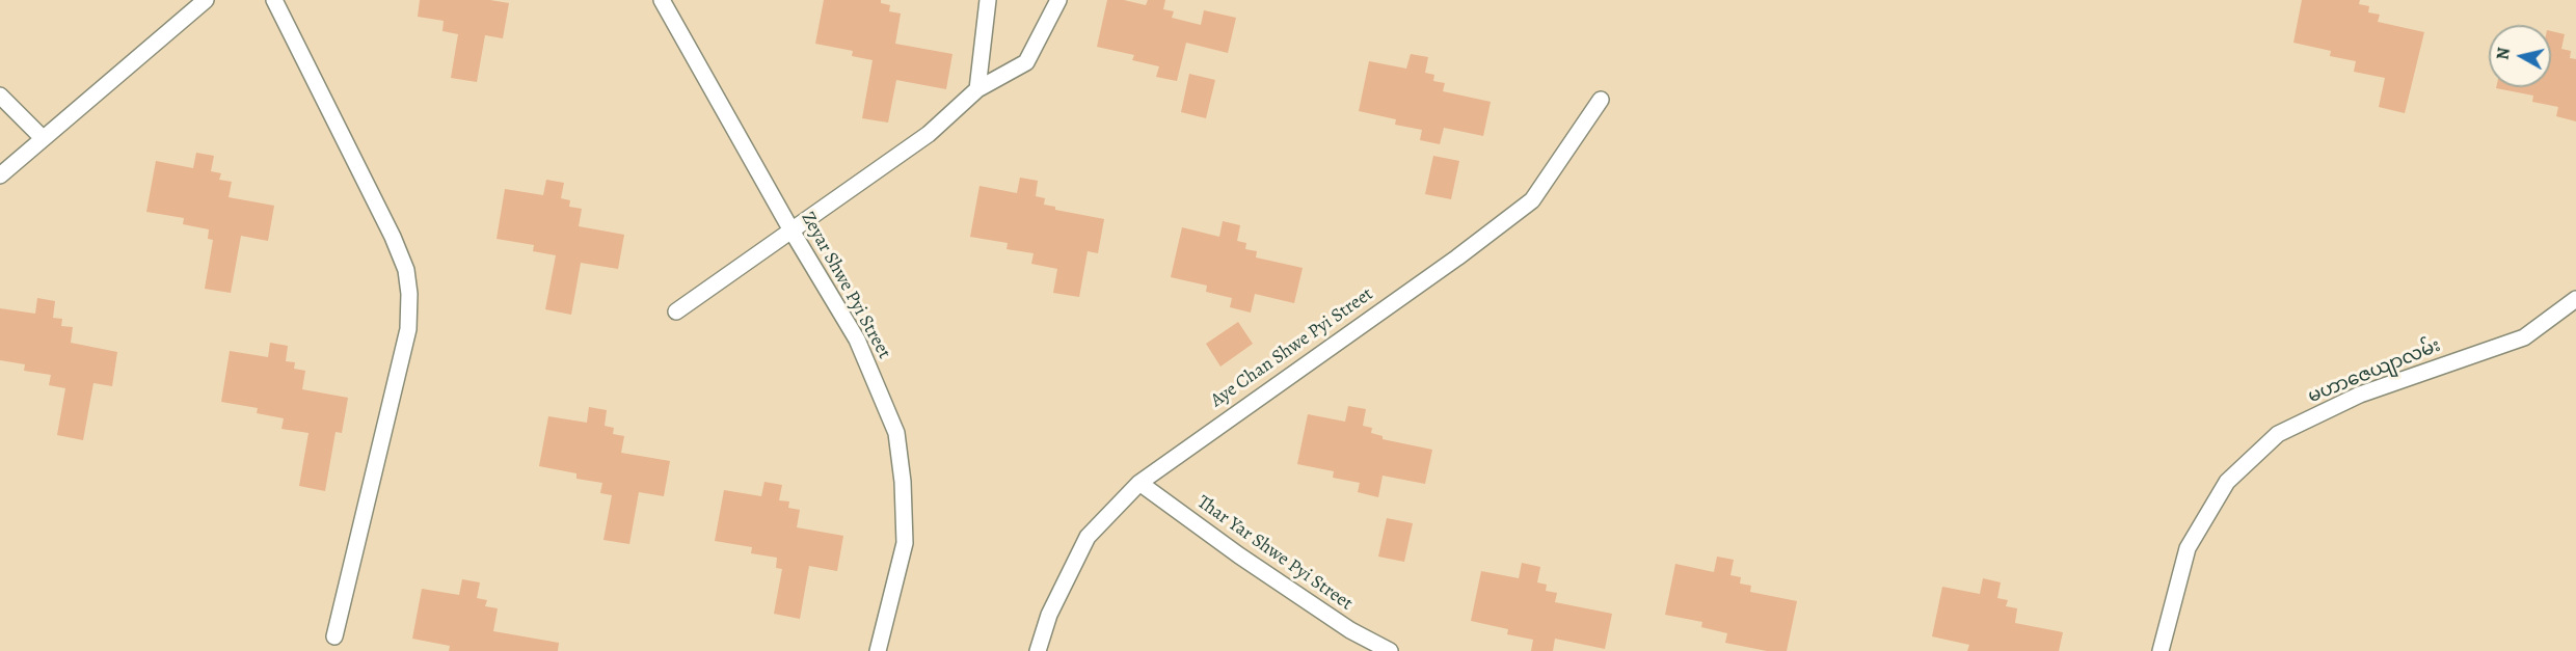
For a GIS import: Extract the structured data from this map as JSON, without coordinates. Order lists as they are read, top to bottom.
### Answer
{
  "streets": {
    "street": [
      "Zeyar Shwe Pyi Street",
      "Aye Chan Shwe Pyi Street",
      "မဟာဇေယျာလမ်း",
      "Thar Yar Shwe Pyi Street"
    ]
  },
  "crossings": [
    ["Aye Chan Shwe Pyi Street", "Thar Yar Shwe Pyi Street"]
  ],
  "north": "left"
}
